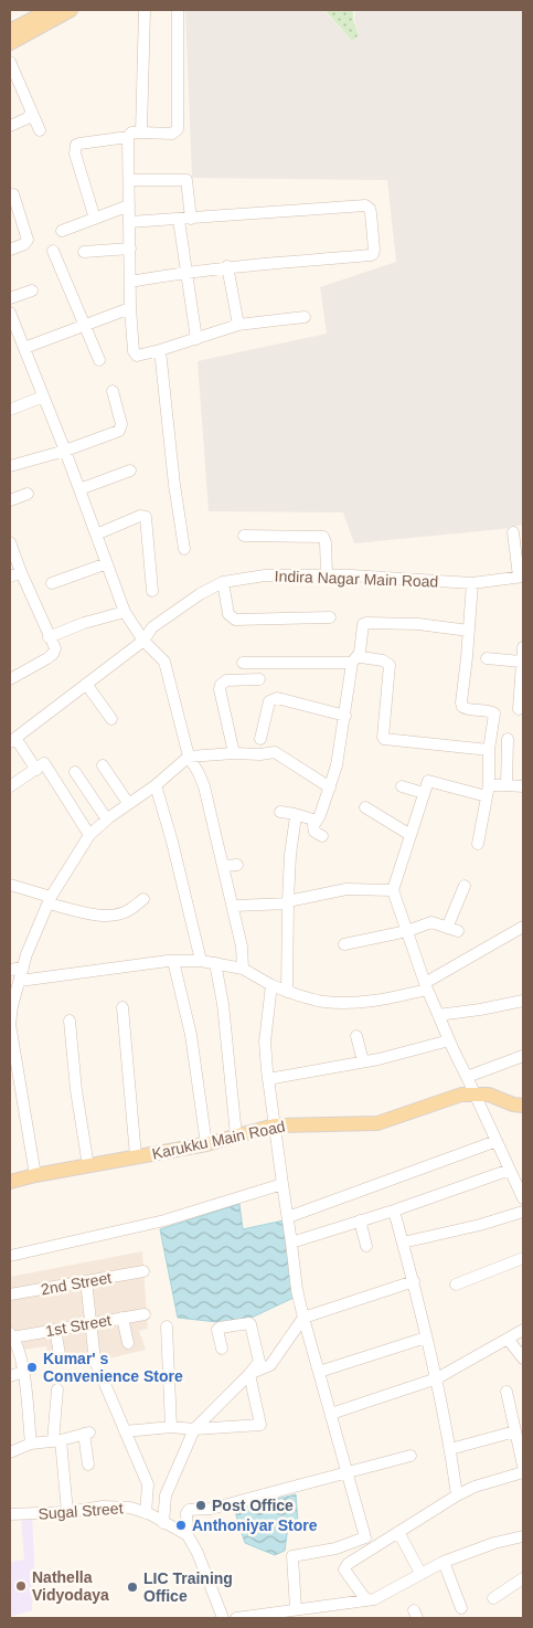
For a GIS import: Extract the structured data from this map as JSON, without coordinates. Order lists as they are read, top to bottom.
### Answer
{
  "streets": {
    "main road": ["Karukku Main Road"],
    "street": [
      "Indira Nagar Main Road",
      "2nd Street",
      "1st Street",
      "Sugal Street"
    ]
  },
  "places": [
    "Kumar' s Convenience Store",
    "Post Office",
    "Anthoniyar Store",
    "Nathella Vidyodaya",
    "LIC Training Office"
  ]
}
